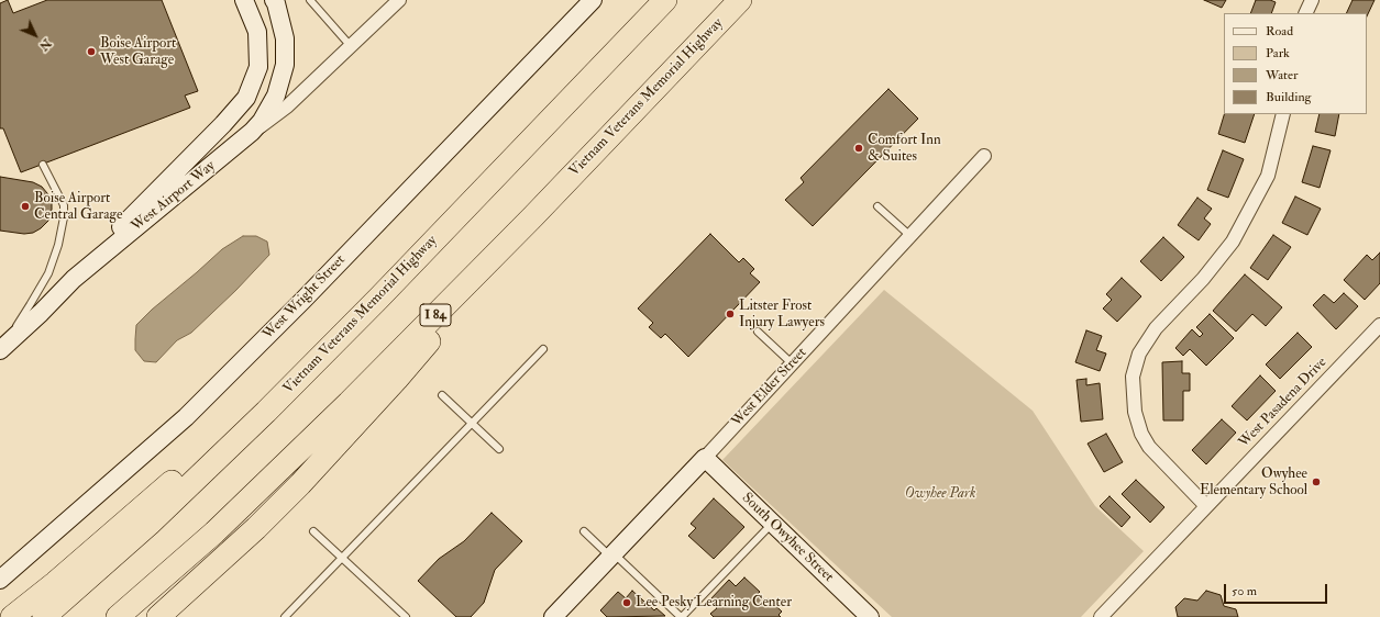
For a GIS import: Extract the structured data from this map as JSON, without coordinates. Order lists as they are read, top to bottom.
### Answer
{
  "streets": {
    "highway": ["Vietnam Veterans Memorial Highway", "I 84"],
    "street": [
      "West Airport Way",
      "West Wright Street",
      "West Elder Street",
      "West Pasadena Drive",
      "South Owyhee Street"
    ]
  },
  "crossings": [
    ["West Elder Street", "South Owyhee Street"]
  ],
  "parks": ["Owyhee Park"],
  "places": [
    "Boise Airport West Garage",
    "Comfort Inn & Suites",
    "Boise Airport Central Garage",
    "Litster Frost Injury Lawyers",
    "Owyhee Elementary School",
    "Lee Pesky Learning Center"
  ],
  "legend": [
    "Road",
    "Park",
    "Water",
    "Building"
  ],
  "scale_bar": "50 m",
  "north": "bottom right"
}
